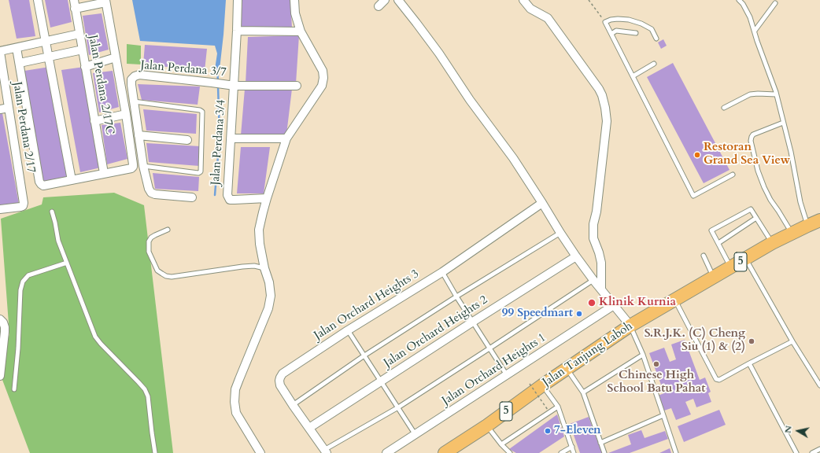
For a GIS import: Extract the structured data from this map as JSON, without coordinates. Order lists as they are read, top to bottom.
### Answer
{
  "streets": {
    "highway": ["5", "Jalan Tanjung Laboh"],
    "street": [
      "Jalan Perdana 3/7",
      "Jalan Perdana 2/17C",
      "Jalan Perdana 2/17",
      "Jalan Perdana 3/4",
      "Jalan Orchard Heights 3",
      "Jalan Orchard Heights 2",
      "Jalan Orchard Heights 1"
    ]
  },
  "crossings": [
    ["Jalan Perdana 3/7", "Jalan Perdana 3/4"],
    ["Jalan Orchard Heights 3", "Jalan Orchard Heights 2"]
  ],
  "places": [
    "Restoran Grand Sea View",
    "Klinik Kurnia",
    "99 Speedmart",
    "S.R.J.K. (C) Cheng Siu (1) & (2)",
    "Chinese High School Batu Pahat",
    "7-Eleven"
  ],
  "north": "left"
}
